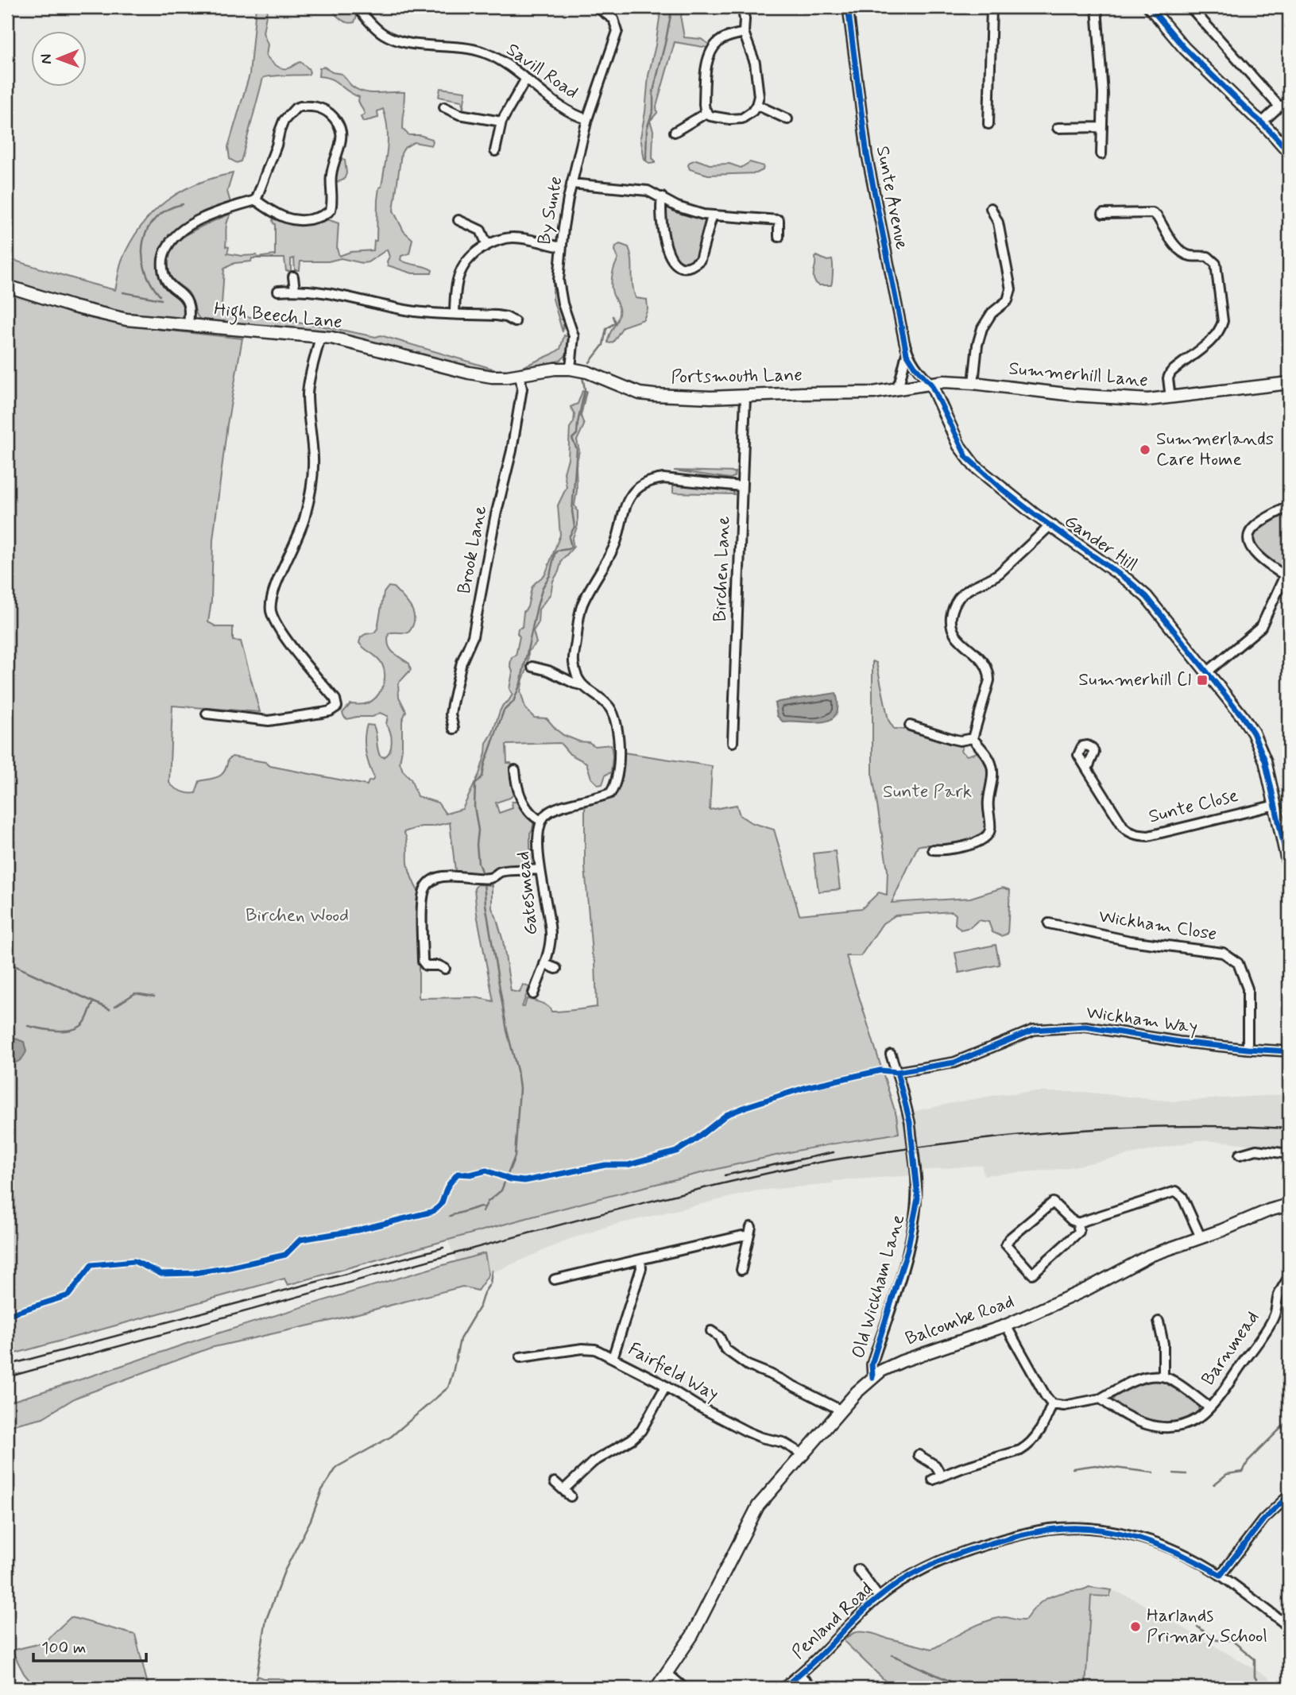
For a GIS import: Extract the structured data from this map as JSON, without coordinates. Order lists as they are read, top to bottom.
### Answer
{
  "streets": {
    "street": [
      "Savill Road",
      "Sunte Avenue",
      "By Sunte",
      "High Beech Lane",
      "Summerhill Lane",
      "Portsmouth Lane",
      "Gander Hill",
      "Brook Lane",
      "Birchen Lane",
      "Sunte Close",
      "Gatesmead",
      "Wickham Close",
      "Wickham Way",
      "Old Wickham Lane",
      "Balcombe Road",
      "Barnmead",
      "Fairfield Way",
      "Penland Road"
    ]
  },
  "crossings": [
    ["Savill Road", "By Sunte"],
    ["Sunte Avenue", "Summerhill Lane"],
    ["Sunte Avenue", "Portsmouth Lane"],
    ["Sunte Avenue", "Gander Hill"],
    ["By Sunte", "Portsmouth Lane"],
    ["High Beech Lane", "Portsmouth Lane"],
    ["High Beech Lane", "Brook Lane"],
    ["Summerhill Lane", "Portsmouth Lane"],
    ["Summerhill Lane", "Gander Hill"],
    ["Portsmouth Lane", "Gander Hill"],
    ["Portsmouth Lane", "Birchen Lane"],
    ["Gander Hill", "Sunte Close"],
    ["Wickham Close", "Wickham Way"],
    ["Wickham Way", "Old Wickham Lane"],
    ["Old Wickham Lane", "Balcombe Road"],
    ["Balcombe Road", "Fairfield Way"]
  ],
  "parks": ["Sunte Park", "Birchen Wood"],
  "places": {
    "other": ["Summerlands Care Home", "Harlands Primary School"],
    "transit": ["Summerhill Cl"]
  },
  "scale_bar": "100 m",
  "north": "left"
}
